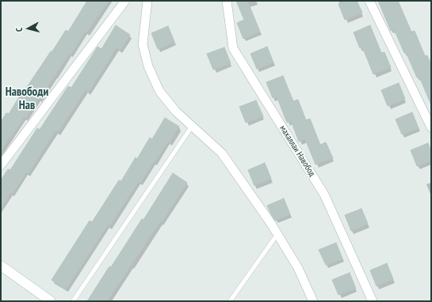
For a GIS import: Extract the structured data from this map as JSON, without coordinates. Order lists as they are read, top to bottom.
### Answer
{
  "streets": {
    "street": ["махаллаи Навобод"]
  },
  "districts": ["Навободи Нав"],
  "north": "left"
}
